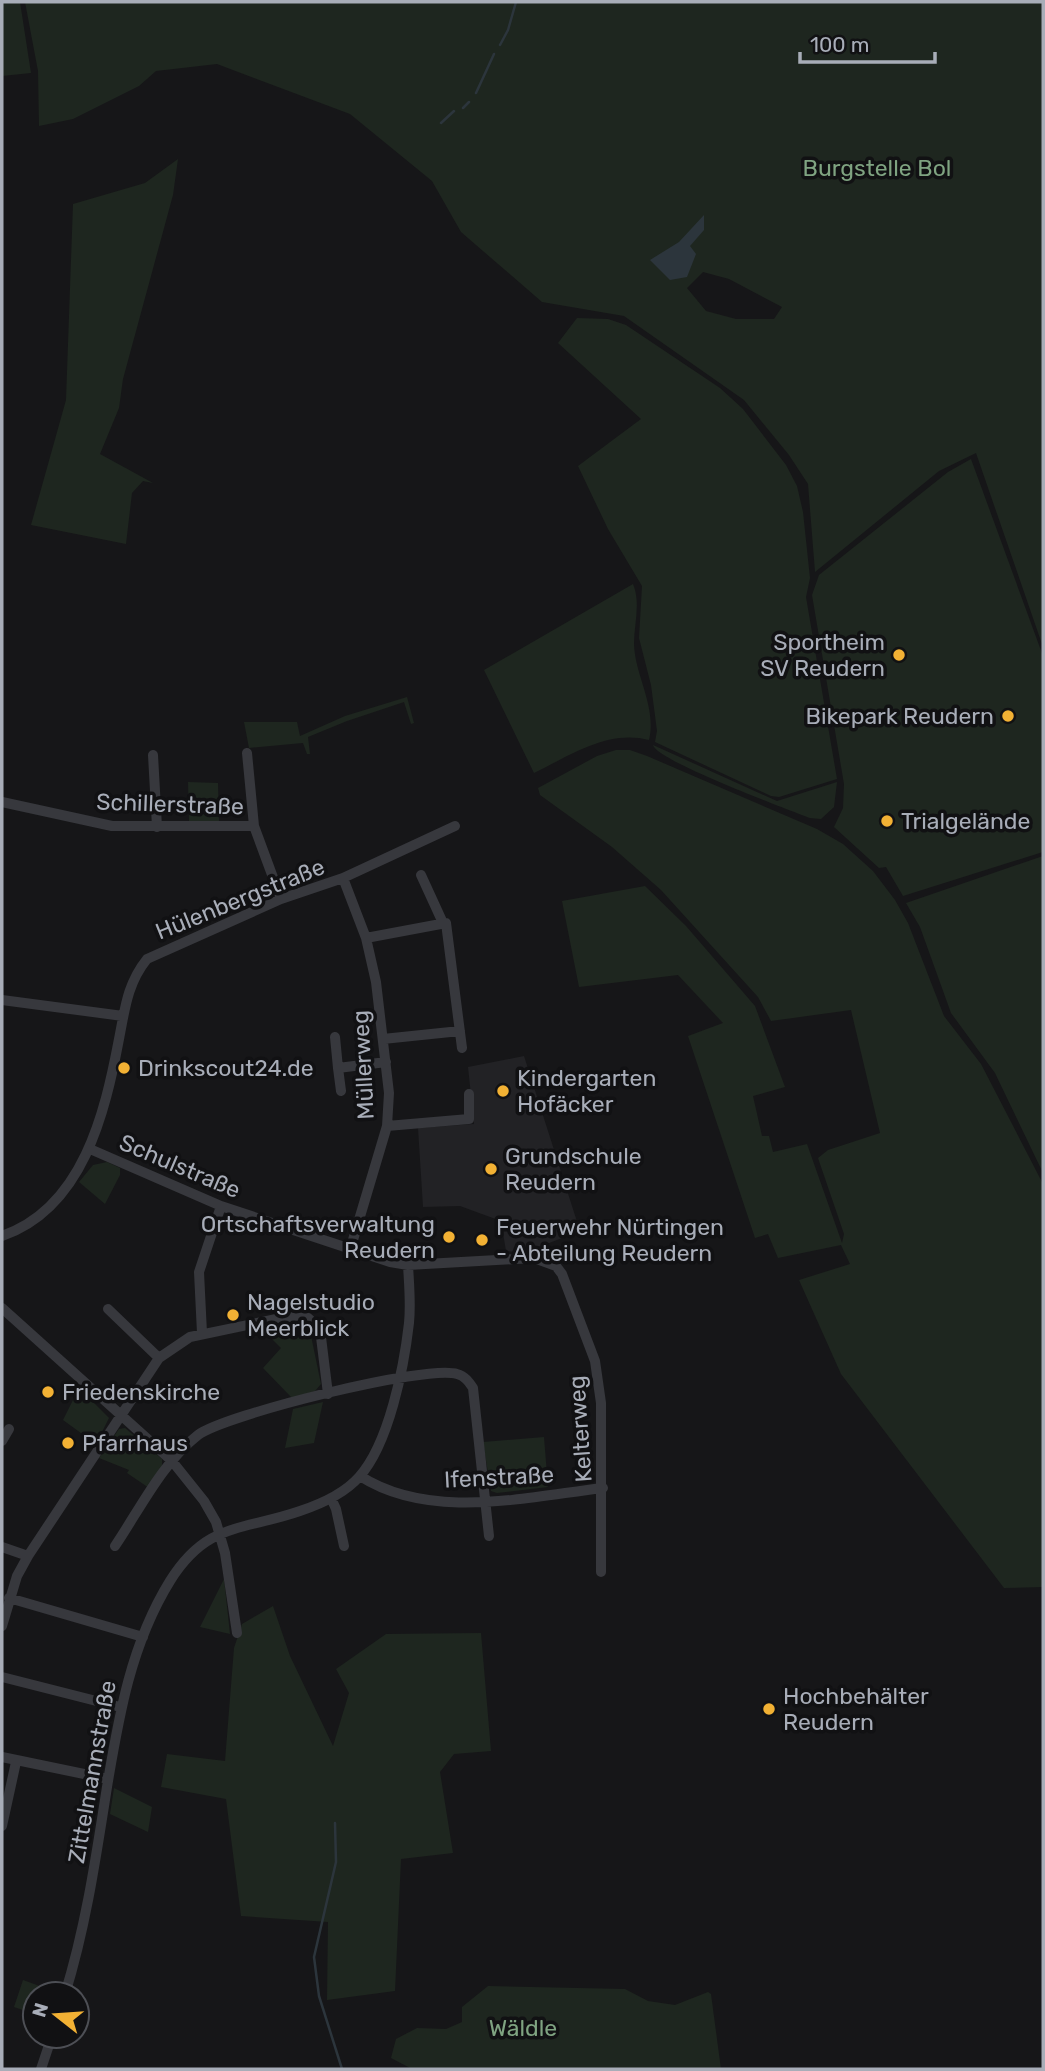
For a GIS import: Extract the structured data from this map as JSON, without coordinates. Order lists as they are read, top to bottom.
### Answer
{
  "streets": {
    "street": [
      "Schillerstraße",
      "Hülenbergstraße",
      "Müllerweg",
      "Schulstraße",
      "Kelterweg",
      "Ifenstraße",
      "Zittelmannstraße"
    ]
  },
  "crossings": [
    ["Hülenbergstraße", "Müllerweg"],
    ["Hülenbergstraße", "Schulstraße"],
    ["Müllerweg", "Schulstraße"],
    ["Schulstraße", "Kelterweg"],
    ["Schulstraße", "Zittelmannstraße"],
    ["Kelterweg", "Ifenstraße"],
    ["Ifenstraße", "Zittelmannstraße"]
  ],
  "parks": ["Burgstelle Bol", "Wäldle"],
  "places": [
    "Sportheim SV Reudern",
    "Bikepark Reudern",
    "Trialgelände",
    "Drinkscout24.de",
    "Kindergarten Hofäcker",
    "Grundschule Reudern",
    "Ortschaftsverwaltung Reudern",
    "Feuerwehr Nürtingen - Abteilung Reudern",
    "Nagelstudio Meerblick",
    "Friedenskirche",
    "Pfarrhaus",
    "Hochbehälter Reudern"
  ],
  "scale_bar": "100 m",
  "north": "left"
}
